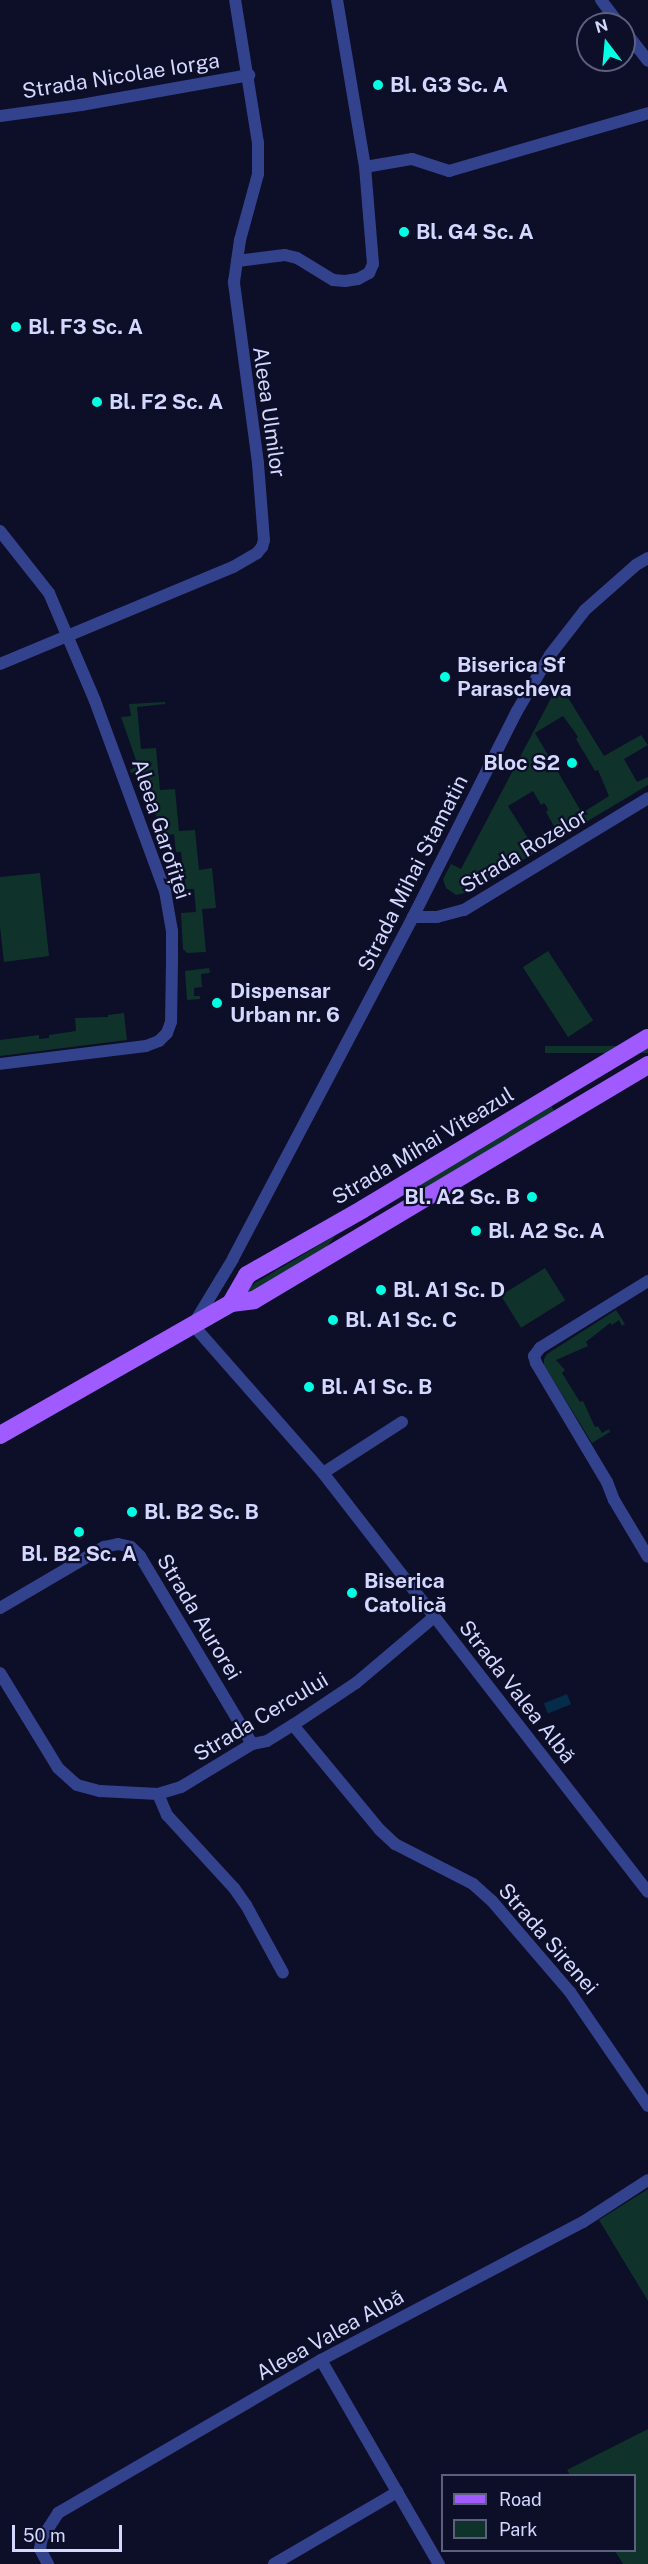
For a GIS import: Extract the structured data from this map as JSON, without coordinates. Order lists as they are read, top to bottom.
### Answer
{
  "streets": {
    "main road": ["Strada Mihai Viteazul"],
    "street": [
      "Strada Nicolae Iorga",
      "Aleea Ulmilor",
      "Aleea Garofiței",
      "Strada Rozelor",
      "Strada Mihai Stamatin",
      "Strada Aurorei",
      "Strada Valea Albă",
      "Strada Cercului",
      "Strada Sirenei",
      "Aleea Valea Albă"
    ]
  },
  "crossings": [
    ["Strada Nicolae Iorga", "Aleea Ulmilor"],
    ["Aleea Ulmilor", "Aleea Garofiței"],
    ["Strada Rozelor", "Strada Mihai Stamatin"],
    ["Strada Mihai Stamatin", "Strada Valea Albă"],
    ["Strada Aurorei", "Strada Cercului"],
    ["Strada Valea Albă", "Strada Cercului"],
    ["Strada Cercului", "Strada Sirenei"]
  ],
  "places": [
    "Bl. G3 Sc. A",
    "Bl. G4 Sc. A",
    "Bl. F3 Sc. A",
    "Bl. F2 Sc. A",
    "Biserica Sf Parascheva",
    "Bloc S2",
    "Dispensar Urban nr. 6",
    "Bl. A2 Sc. B",
    "Bl. A2 Sc. A",
    "Bl. A1 Sc. D",
    "Bl. A1 Sc. C",
    "Bl. A1 Sc. B",
    "Bl. B2 Sc. B",
    "Bl. B2 Sc. A",
    "Biserica Catolică"
  ],
  "legend": ["Road", "Park"],
  "scale_bar": "50 m",
  "north": "top"
}
